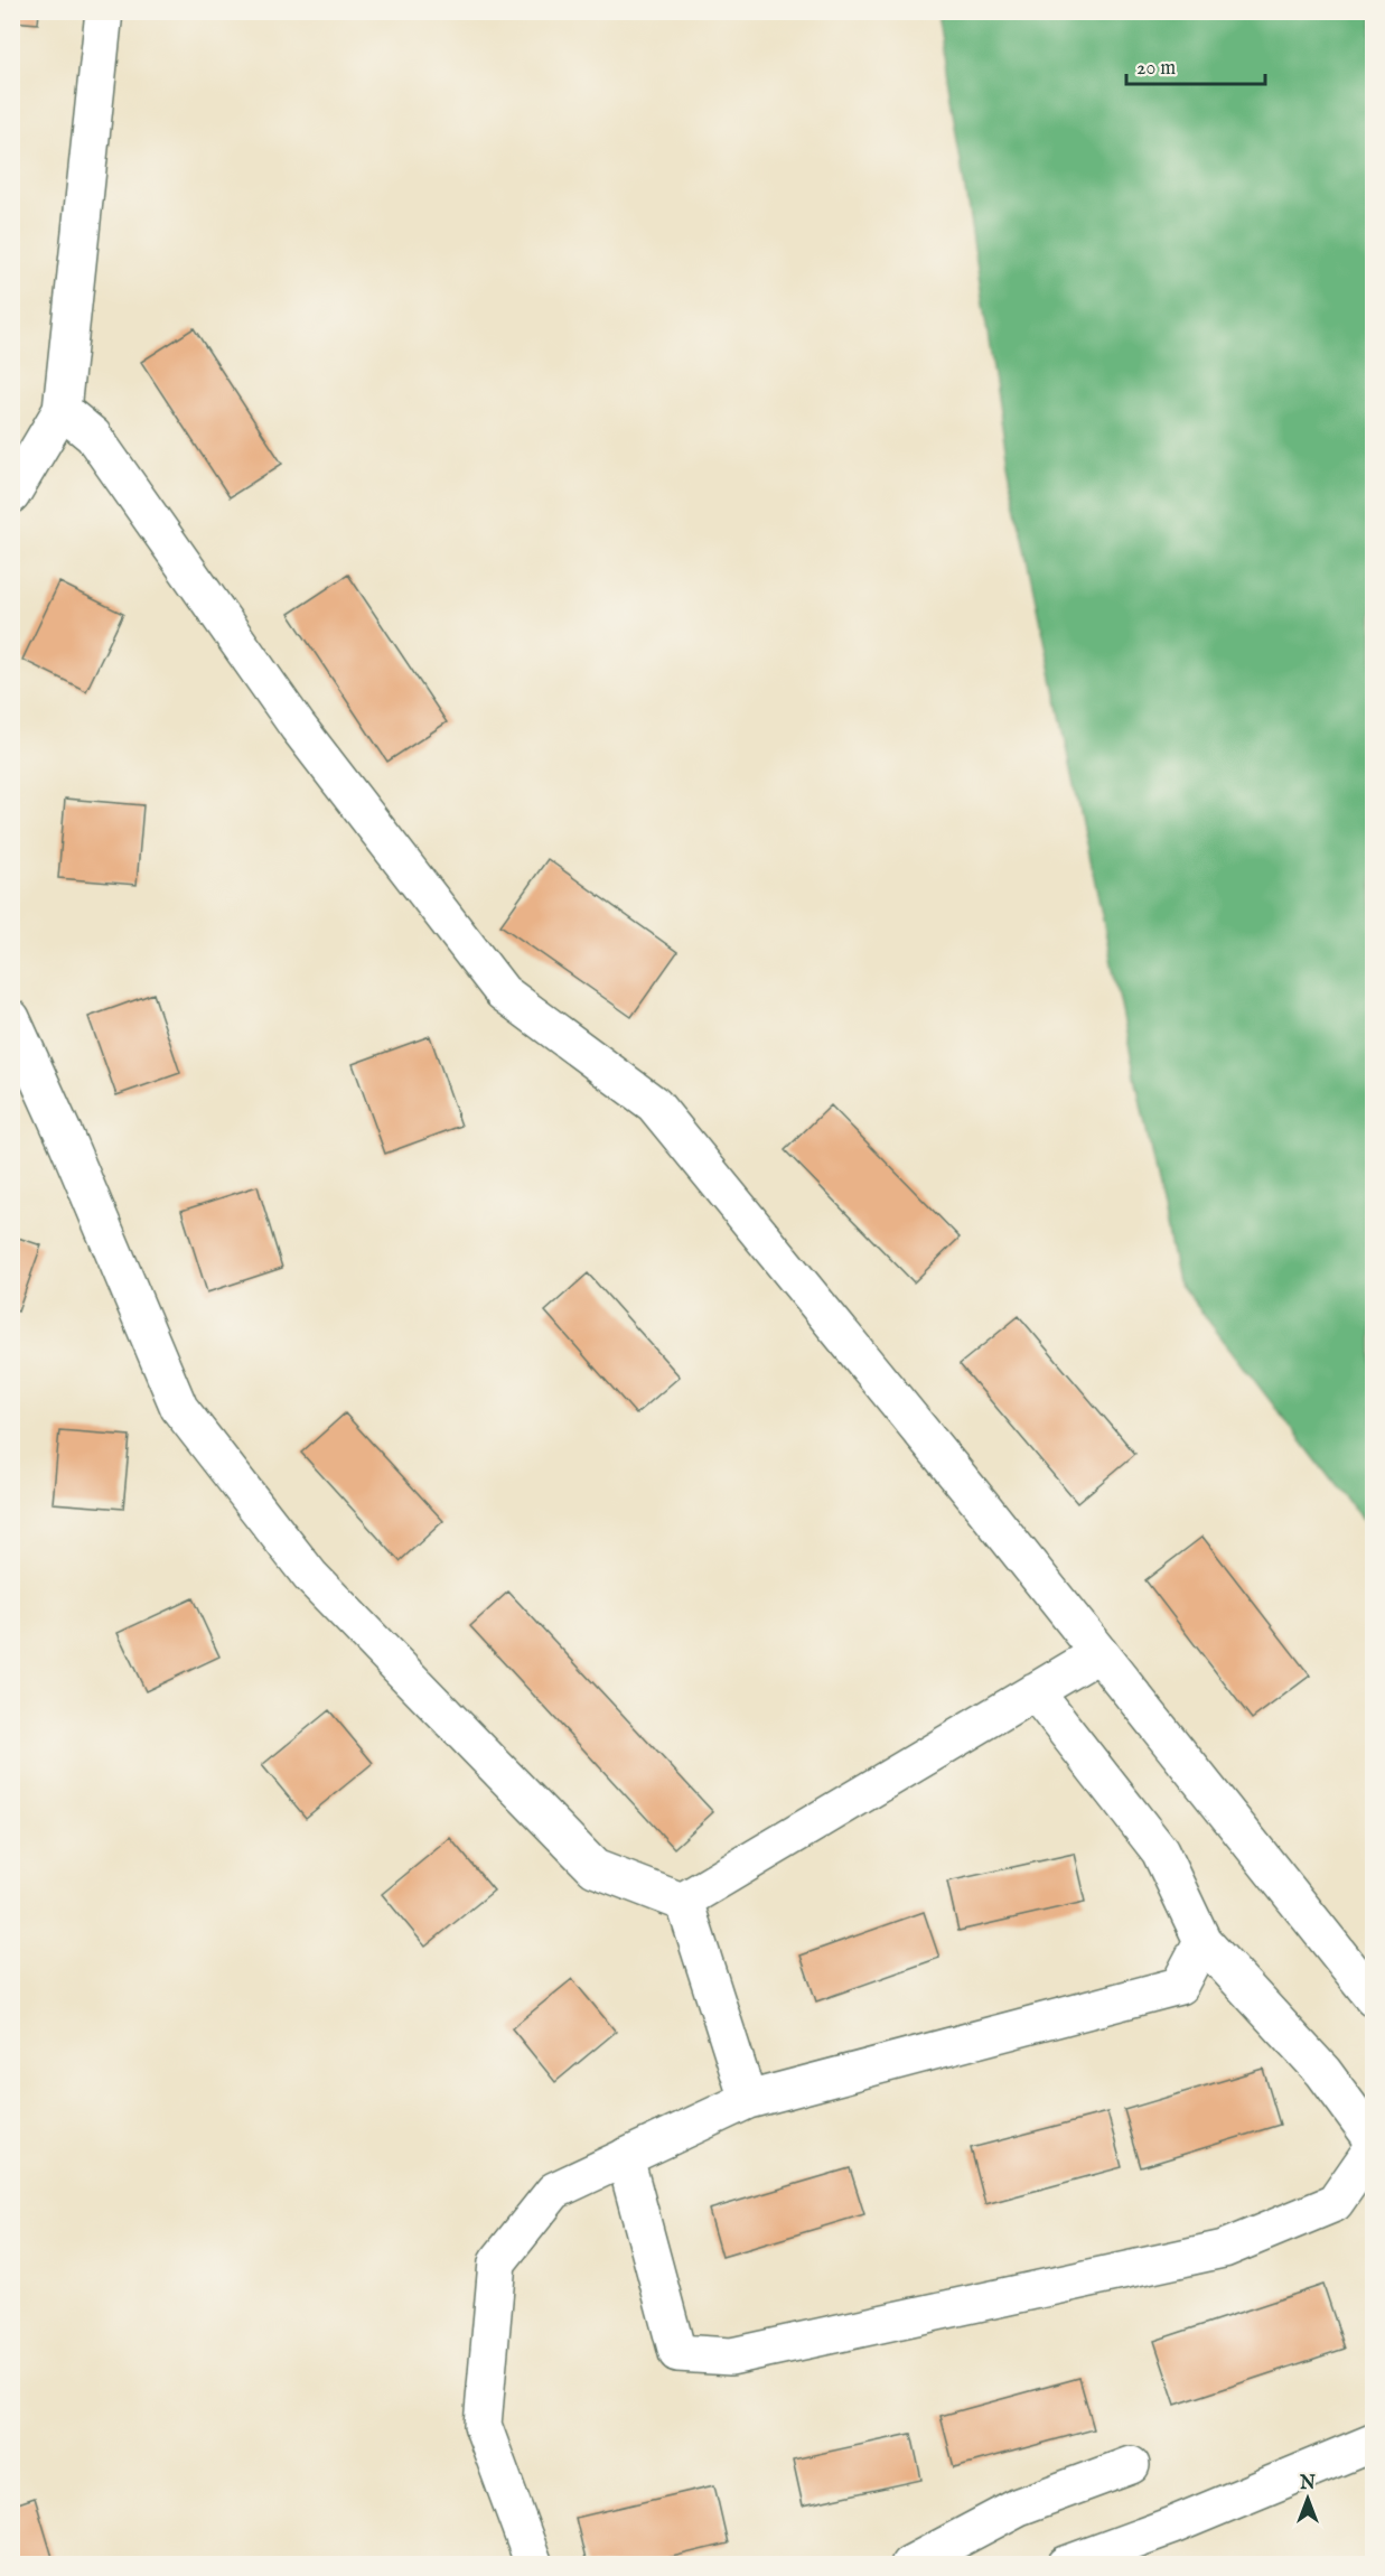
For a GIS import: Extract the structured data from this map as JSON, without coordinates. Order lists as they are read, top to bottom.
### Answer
{
  "scale_bar": "20 m",
  "north": "top"
}
